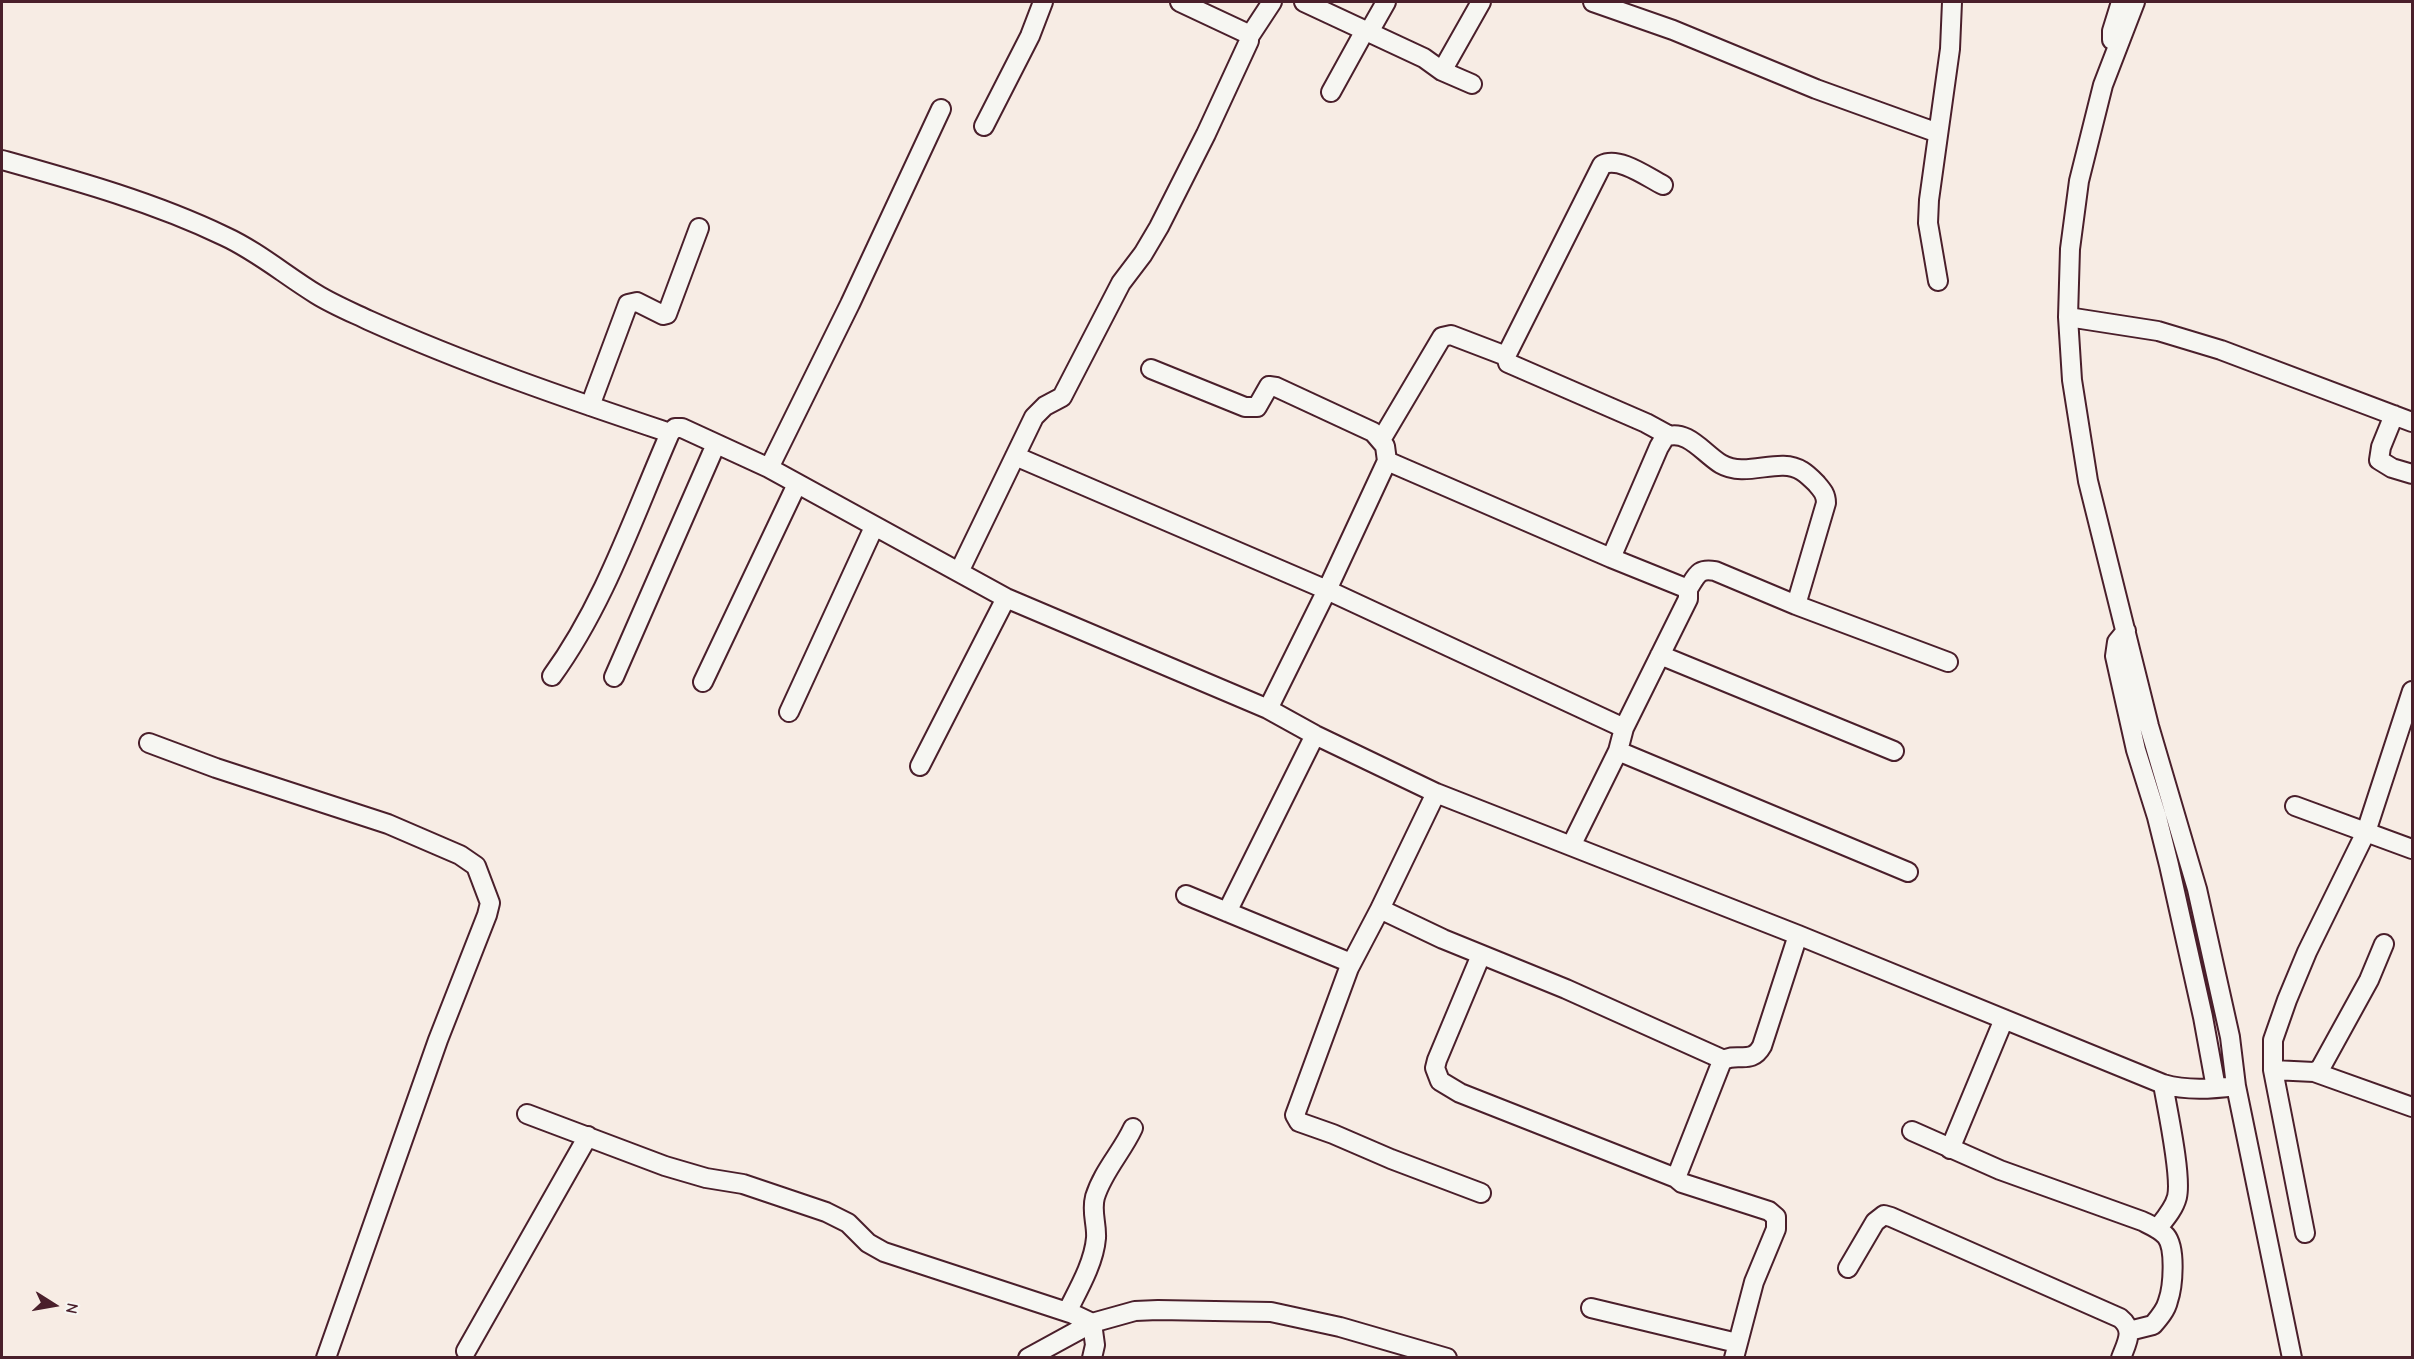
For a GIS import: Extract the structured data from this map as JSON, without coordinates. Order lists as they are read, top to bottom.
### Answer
{
  "north": "right"
}
